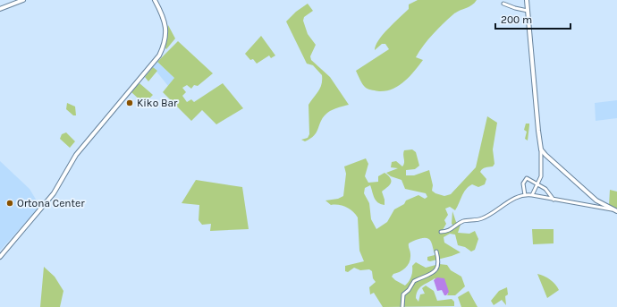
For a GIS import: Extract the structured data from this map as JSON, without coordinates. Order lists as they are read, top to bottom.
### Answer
{
  "places": ["Kiko Bar", "Ortona Center"],
  "scale_bar": "200 m"
}
